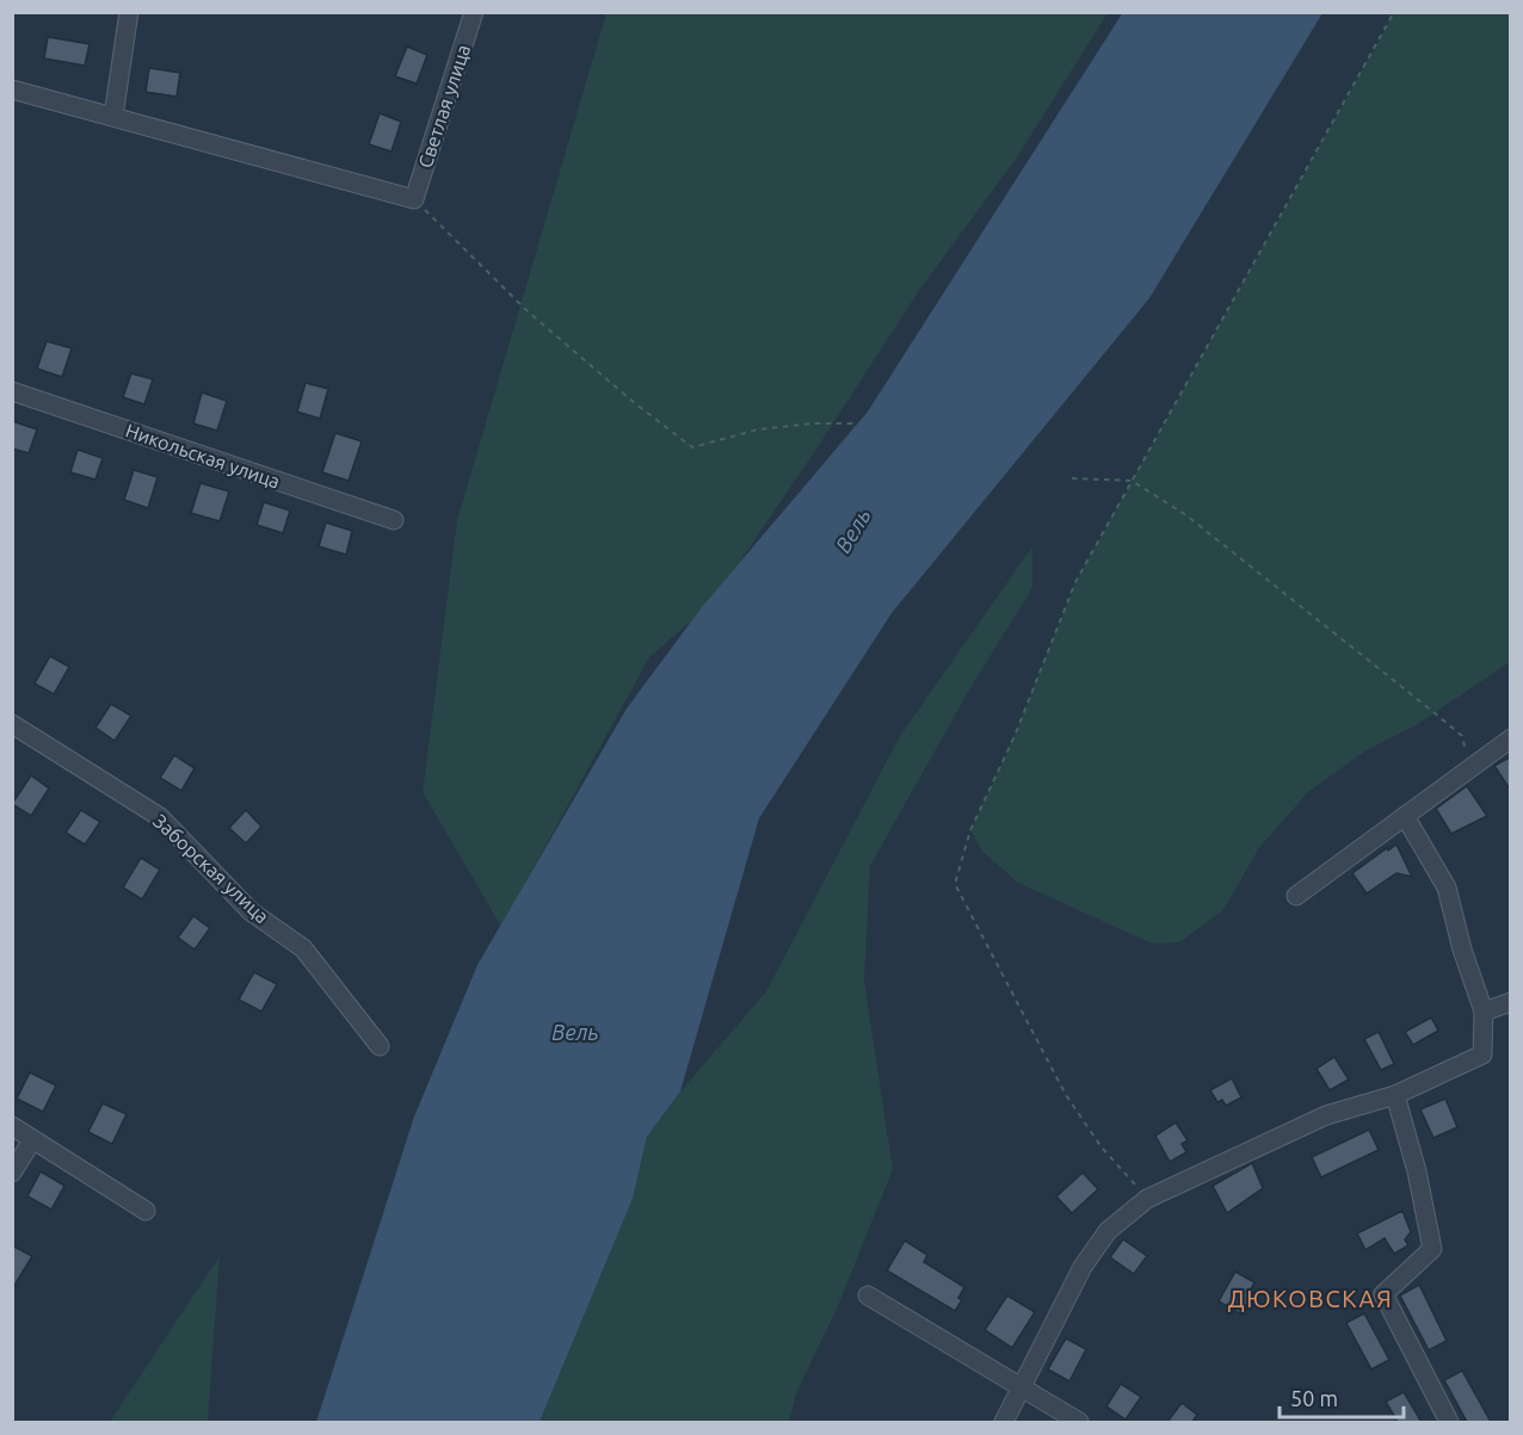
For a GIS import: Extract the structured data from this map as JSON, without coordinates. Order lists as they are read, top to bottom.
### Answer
{
  "streets": {
    "street": ["Светлая улица", "Никольская улица", "Заборская улица"]
  },
  "districts": ["ДЮКОВСКАЯ"],
  "water": ["Вель"],
  "scale_bar": "50 m"
}
